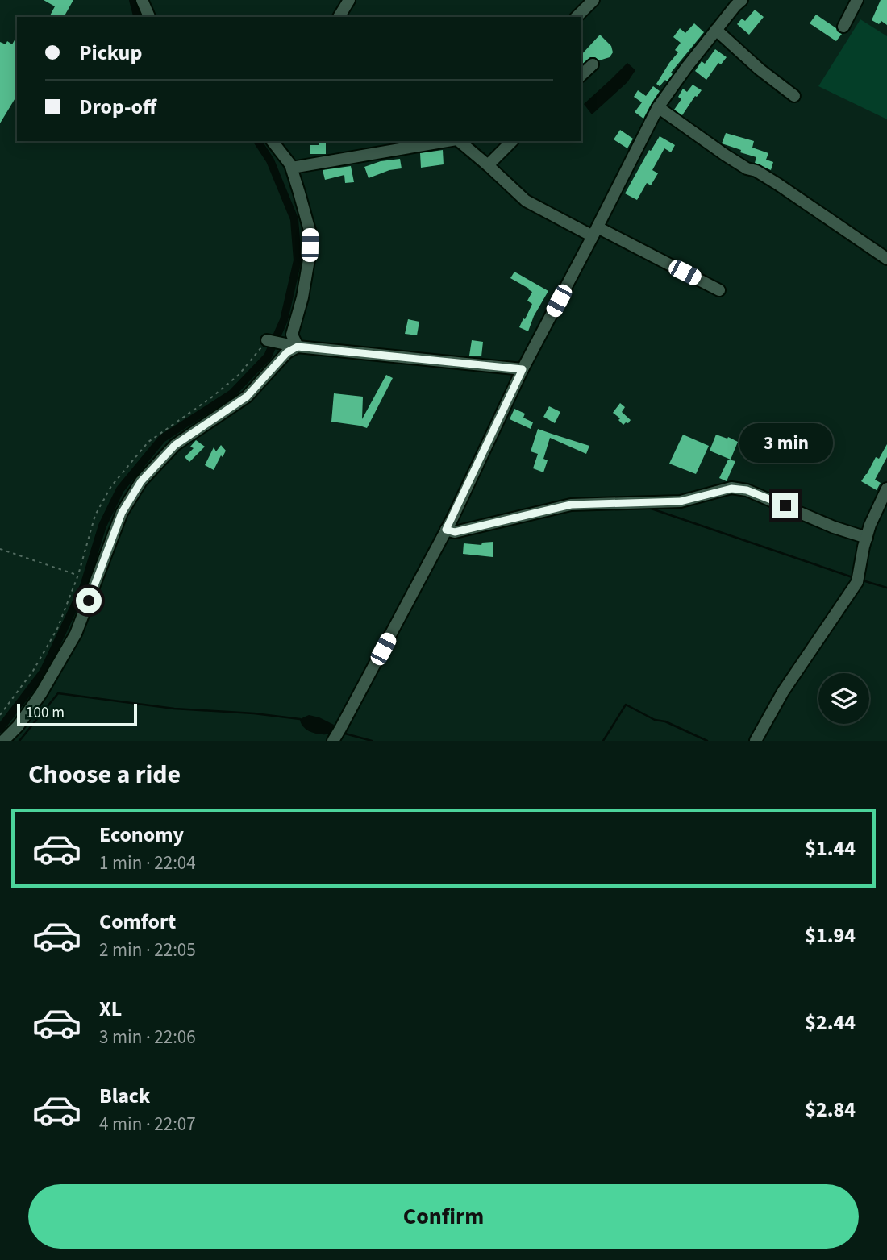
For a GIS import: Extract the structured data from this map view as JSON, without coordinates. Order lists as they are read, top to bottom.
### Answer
{
  "scale_bar": "100 m",
  "page": {
    "banner": ["Pickup", "Drop-off"],
    "bubble": "3 min",
    "scale": "100 m",
    "heading": "Choose a ride",
    "list": [
      {
        "name": "Economy",
        "note": "1 min · 22:04",
        "value": "$1.44"
      },
      {
        "name": "Comfort",
        "note": "2 min · 22:05",
        "value": "$1.94"
      },
      {
        "name": "XL",
        "note": "3 min · 22:06",
        "value": "$2.44"
      },
      {
        "name": "Black",
        "note": "4 min · 22:07",
        "value": "$2.84"
      }
    ],
    "buttons": "Confirm"
  }
}
